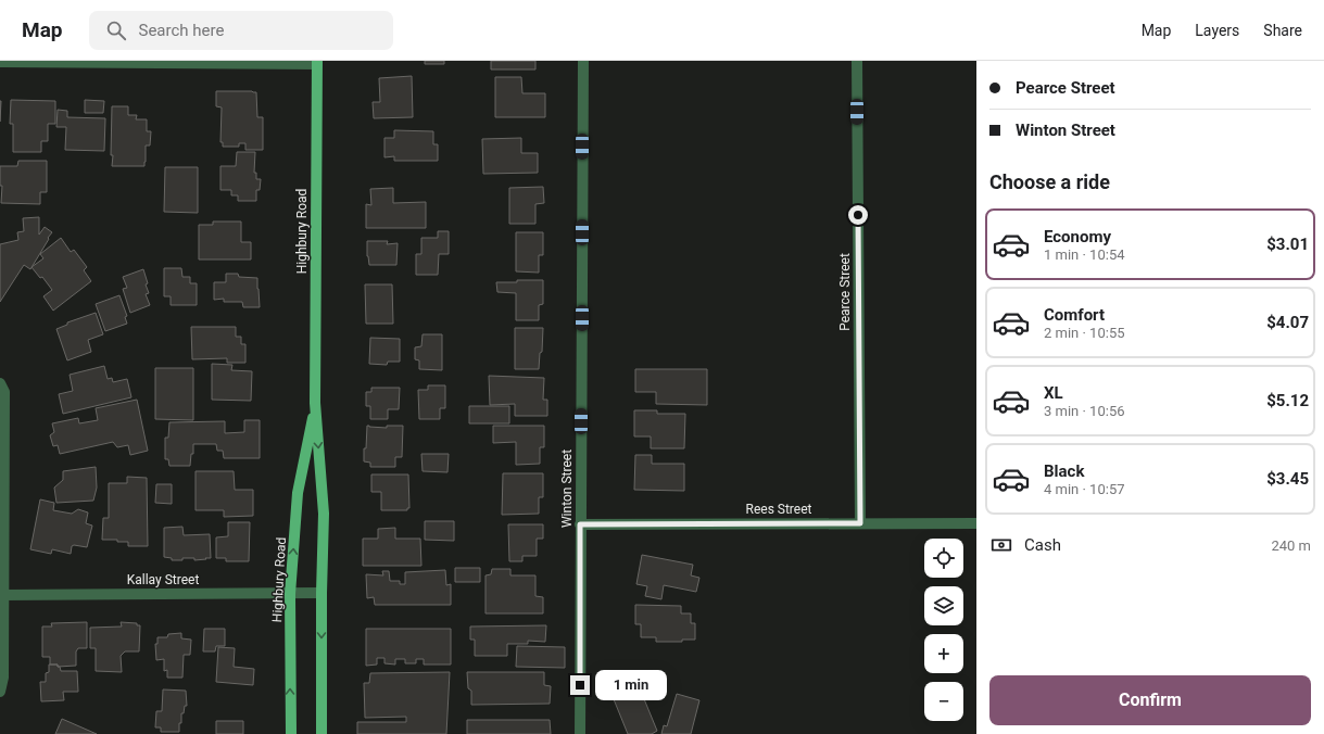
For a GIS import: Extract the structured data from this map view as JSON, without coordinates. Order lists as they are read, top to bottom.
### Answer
{
  "streets": {
    "main road": ["Highbury Road"],
    "street": [
      "Pearce Street",
      "Winton Street",
      "Rees Street",
      "Kallay Street"
    ]
  },
  "crossings": [
    ["Highbury Road", "Kallay Street"],
    ["Pearce Street", "Rees Street"],
    ["Winton Street", "Rees Street"]
  ],
  "page": {
    "header": "Map",
    "search": "Search here",
    "nav": ["Map", "Layers", "Share"],
    "banner": ["Pearce Street", "Winton Street"],
    "heading": "Choose a ride",
    "list": [
      {
        "name": "Economy",
        "note": "1 min · 10:54",
        "value": "$3.01"
      },
      {
        "name": "Comfort",
        "note": "2 min · 10:55",
        "value": "$4.07"
      },
      {
        "name": "XL",
        "note": "3 min · 10:56",
        "value": "$5.12"
      },
      {
        "name": "Black",
        "note": "4 min · 10:57",
        "value": "$3.45"
      }
    ],
    "pay": ["Cash", "240 m"],
    "map_buttons": ["+", "−"],
    "buttons": "Confirm",
    "bubble": "1 min"
  }
}
